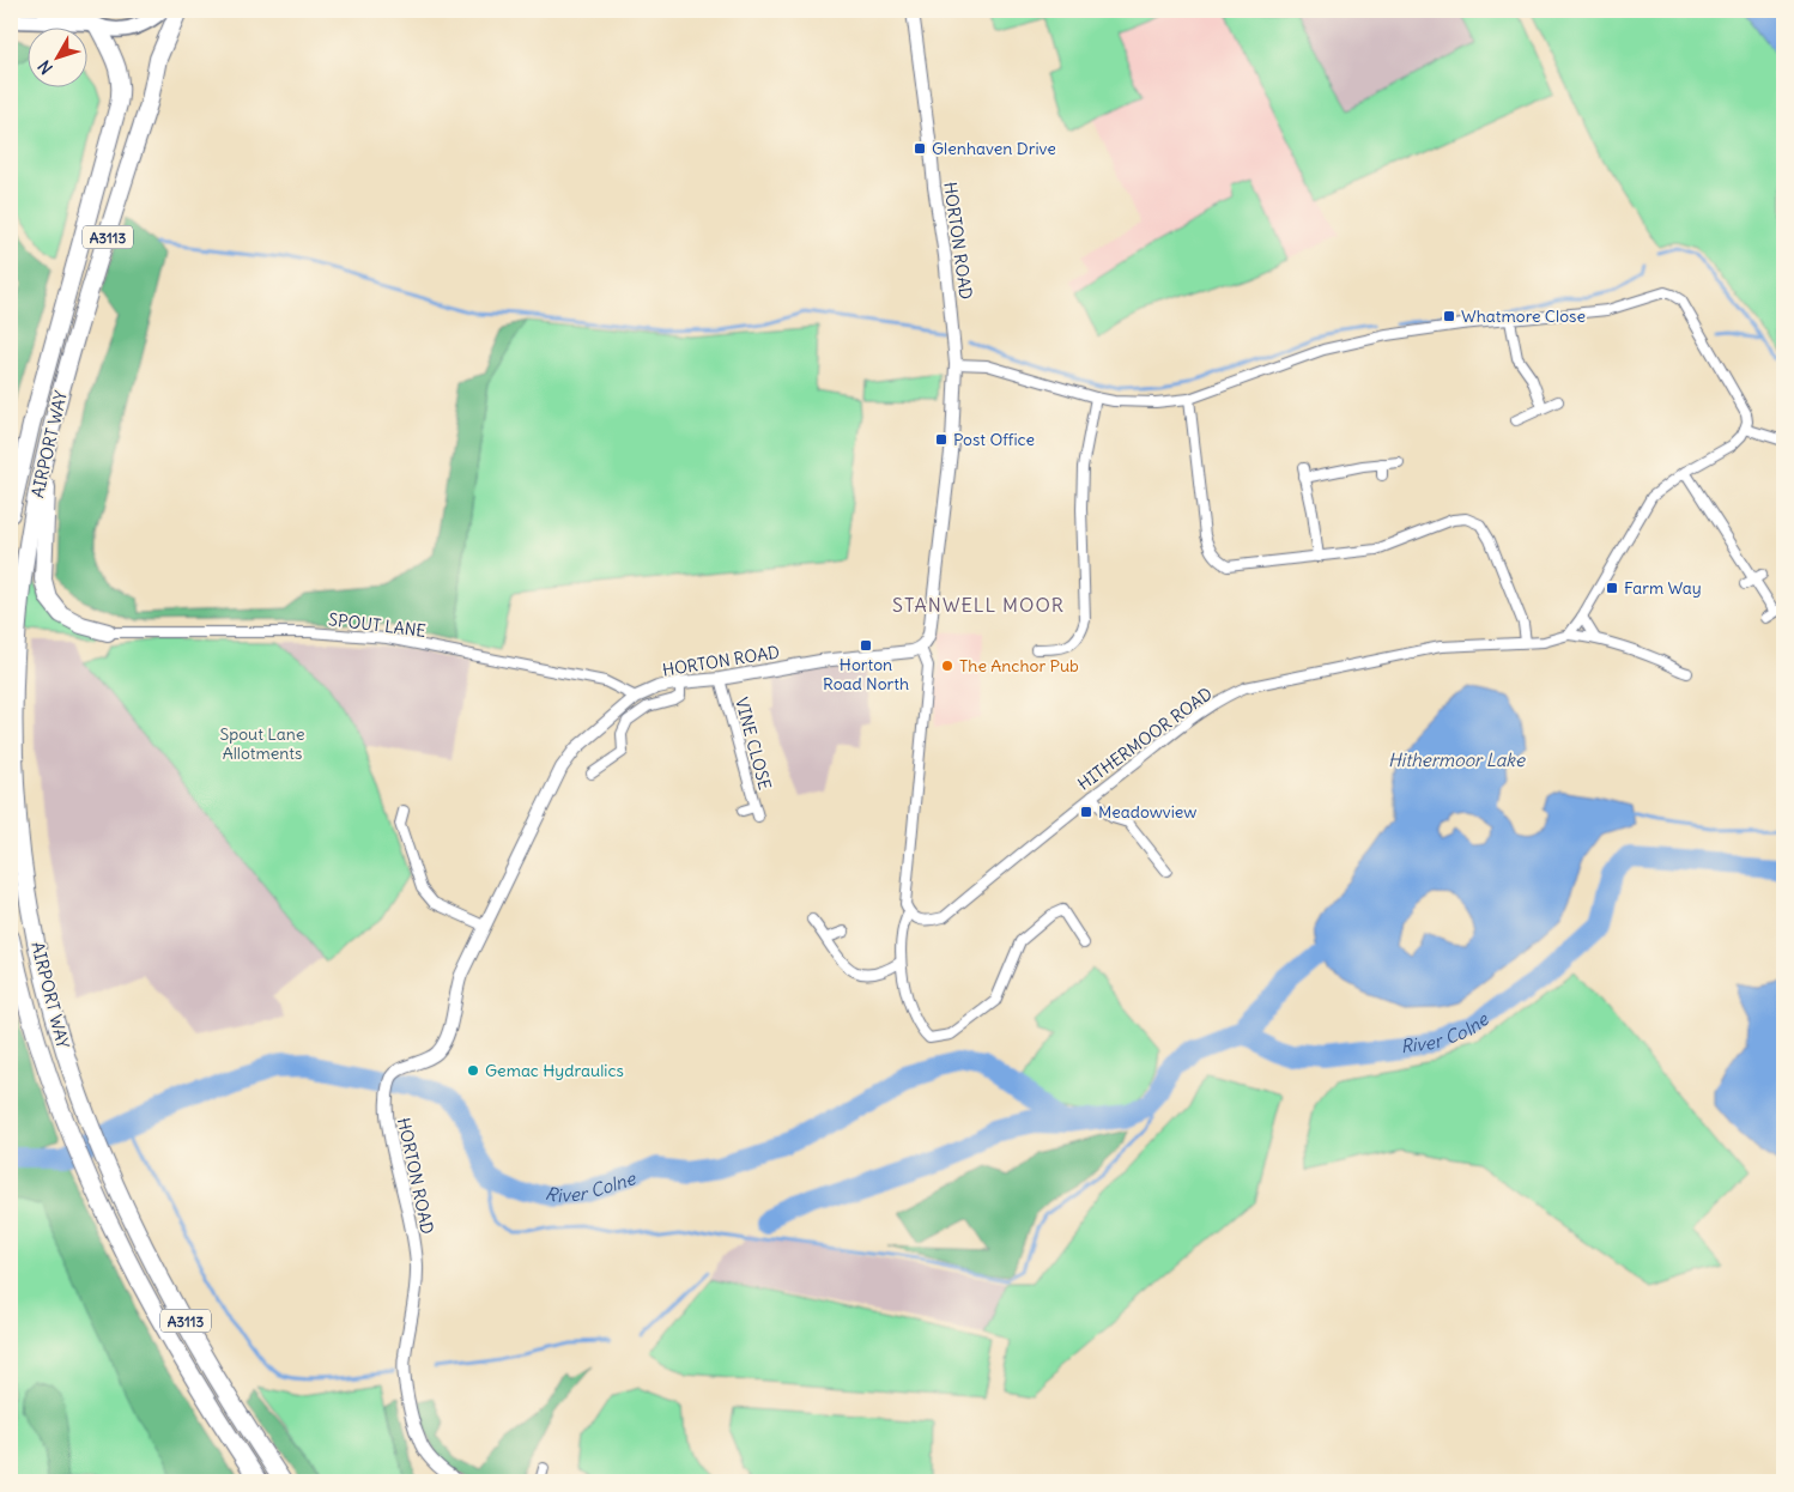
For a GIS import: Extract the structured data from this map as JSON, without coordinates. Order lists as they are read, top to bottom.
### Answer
{
  "streets": {
    "highway": ["A3113", "AIRPORT WAY"],
    "street": [
      "HORTON ROAD",
      "SPOUT LANE",
      "HITHERMOOR ROAD",
      "VINE CLOSE"
    ]
  },
  "crossings": [
    ["HORTON ROAD", "SPOUT LANE"],
    ["HORTON ROAD", "VINE CLOSE"]
  ],
  "districts": ["STANWELL MOOR"],
  "water": ["Hithermoor Lake", "River Colne"],
  "parks": ["Spout Lane Allotments"],
  "places": {
    "transit": [
      "Glenhaven Drive",
      "Whatmore Close",
      "Post Office",
      "Farm Way",
      "Horton Road North",
      "Meadowview"
    ],
    "other": ["The Anchor Pub", "Gemac Hydraulics"]
  },
  "north": "bottom left"
}
